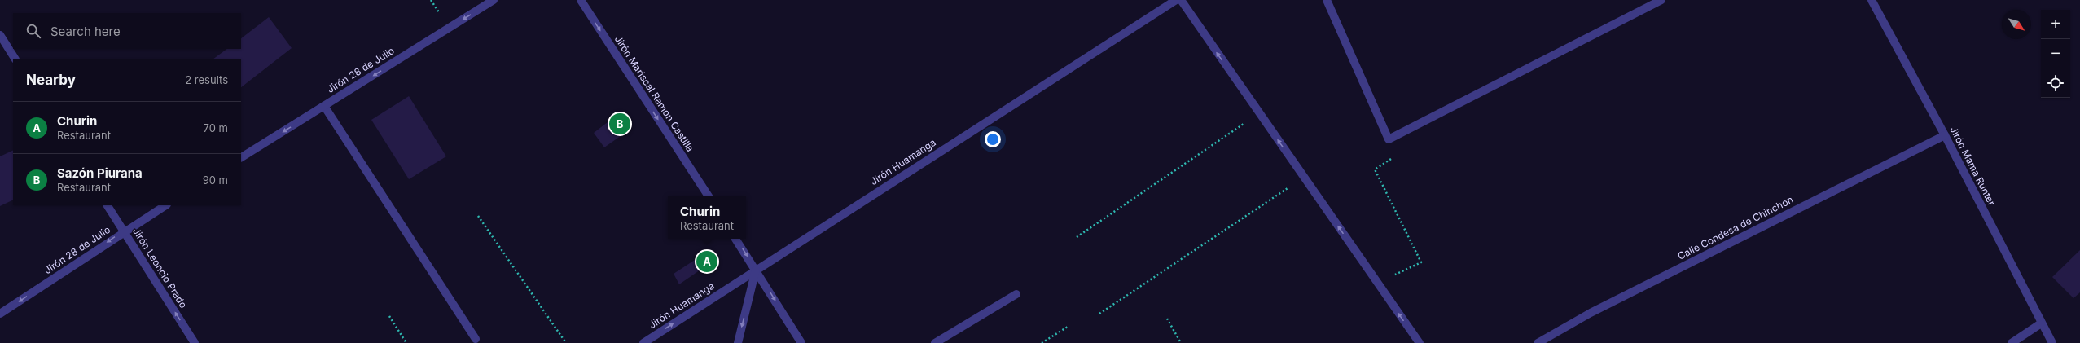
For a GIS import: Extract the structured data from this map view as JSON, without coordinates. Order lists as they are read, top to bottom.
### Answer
{
  "streets": {
    "street": [
      "Jirón 28 de Julio",
      "Jirón Mariscal Ramon Castilla",
      "Jirón Huamanga",
      "Jirón Mama Runter",
      "Calle Condesa de Chinchon",
      "Jirón Leoncio Prado"
    ]
  },
  "crossings": [
    ["Jirón 28 de Julio", "Jirón Leoncio Prado"],
    ["Jirón Mama Runter", "Calle Condesa de Chinchon"]
  ],
  "one_way": ["Jirón 28 de Julio", "Jirón Mariscal Ramon Castilla", "Jirón Leoncio Prado"],
  "north": "bottom right",
  "page": {
    "map_buttons": ["+", "−"],
    "search": "Search here",
    "heading": ["Nearby", "2 results"],
    "list": [
      {
        "mark": "A",
        "name": "Churin",
        "note": "Restaurant",
        "value": "70 m"
      },
      {
        "mark": "B",
        "name": "Sazón Piurana",
        "note": "Restaurant",
        "value": "90 m"
      }
    ],
    "pins": ["B", "A"],
    "popup": ["Churin", "Restaurant"]
  }
}
